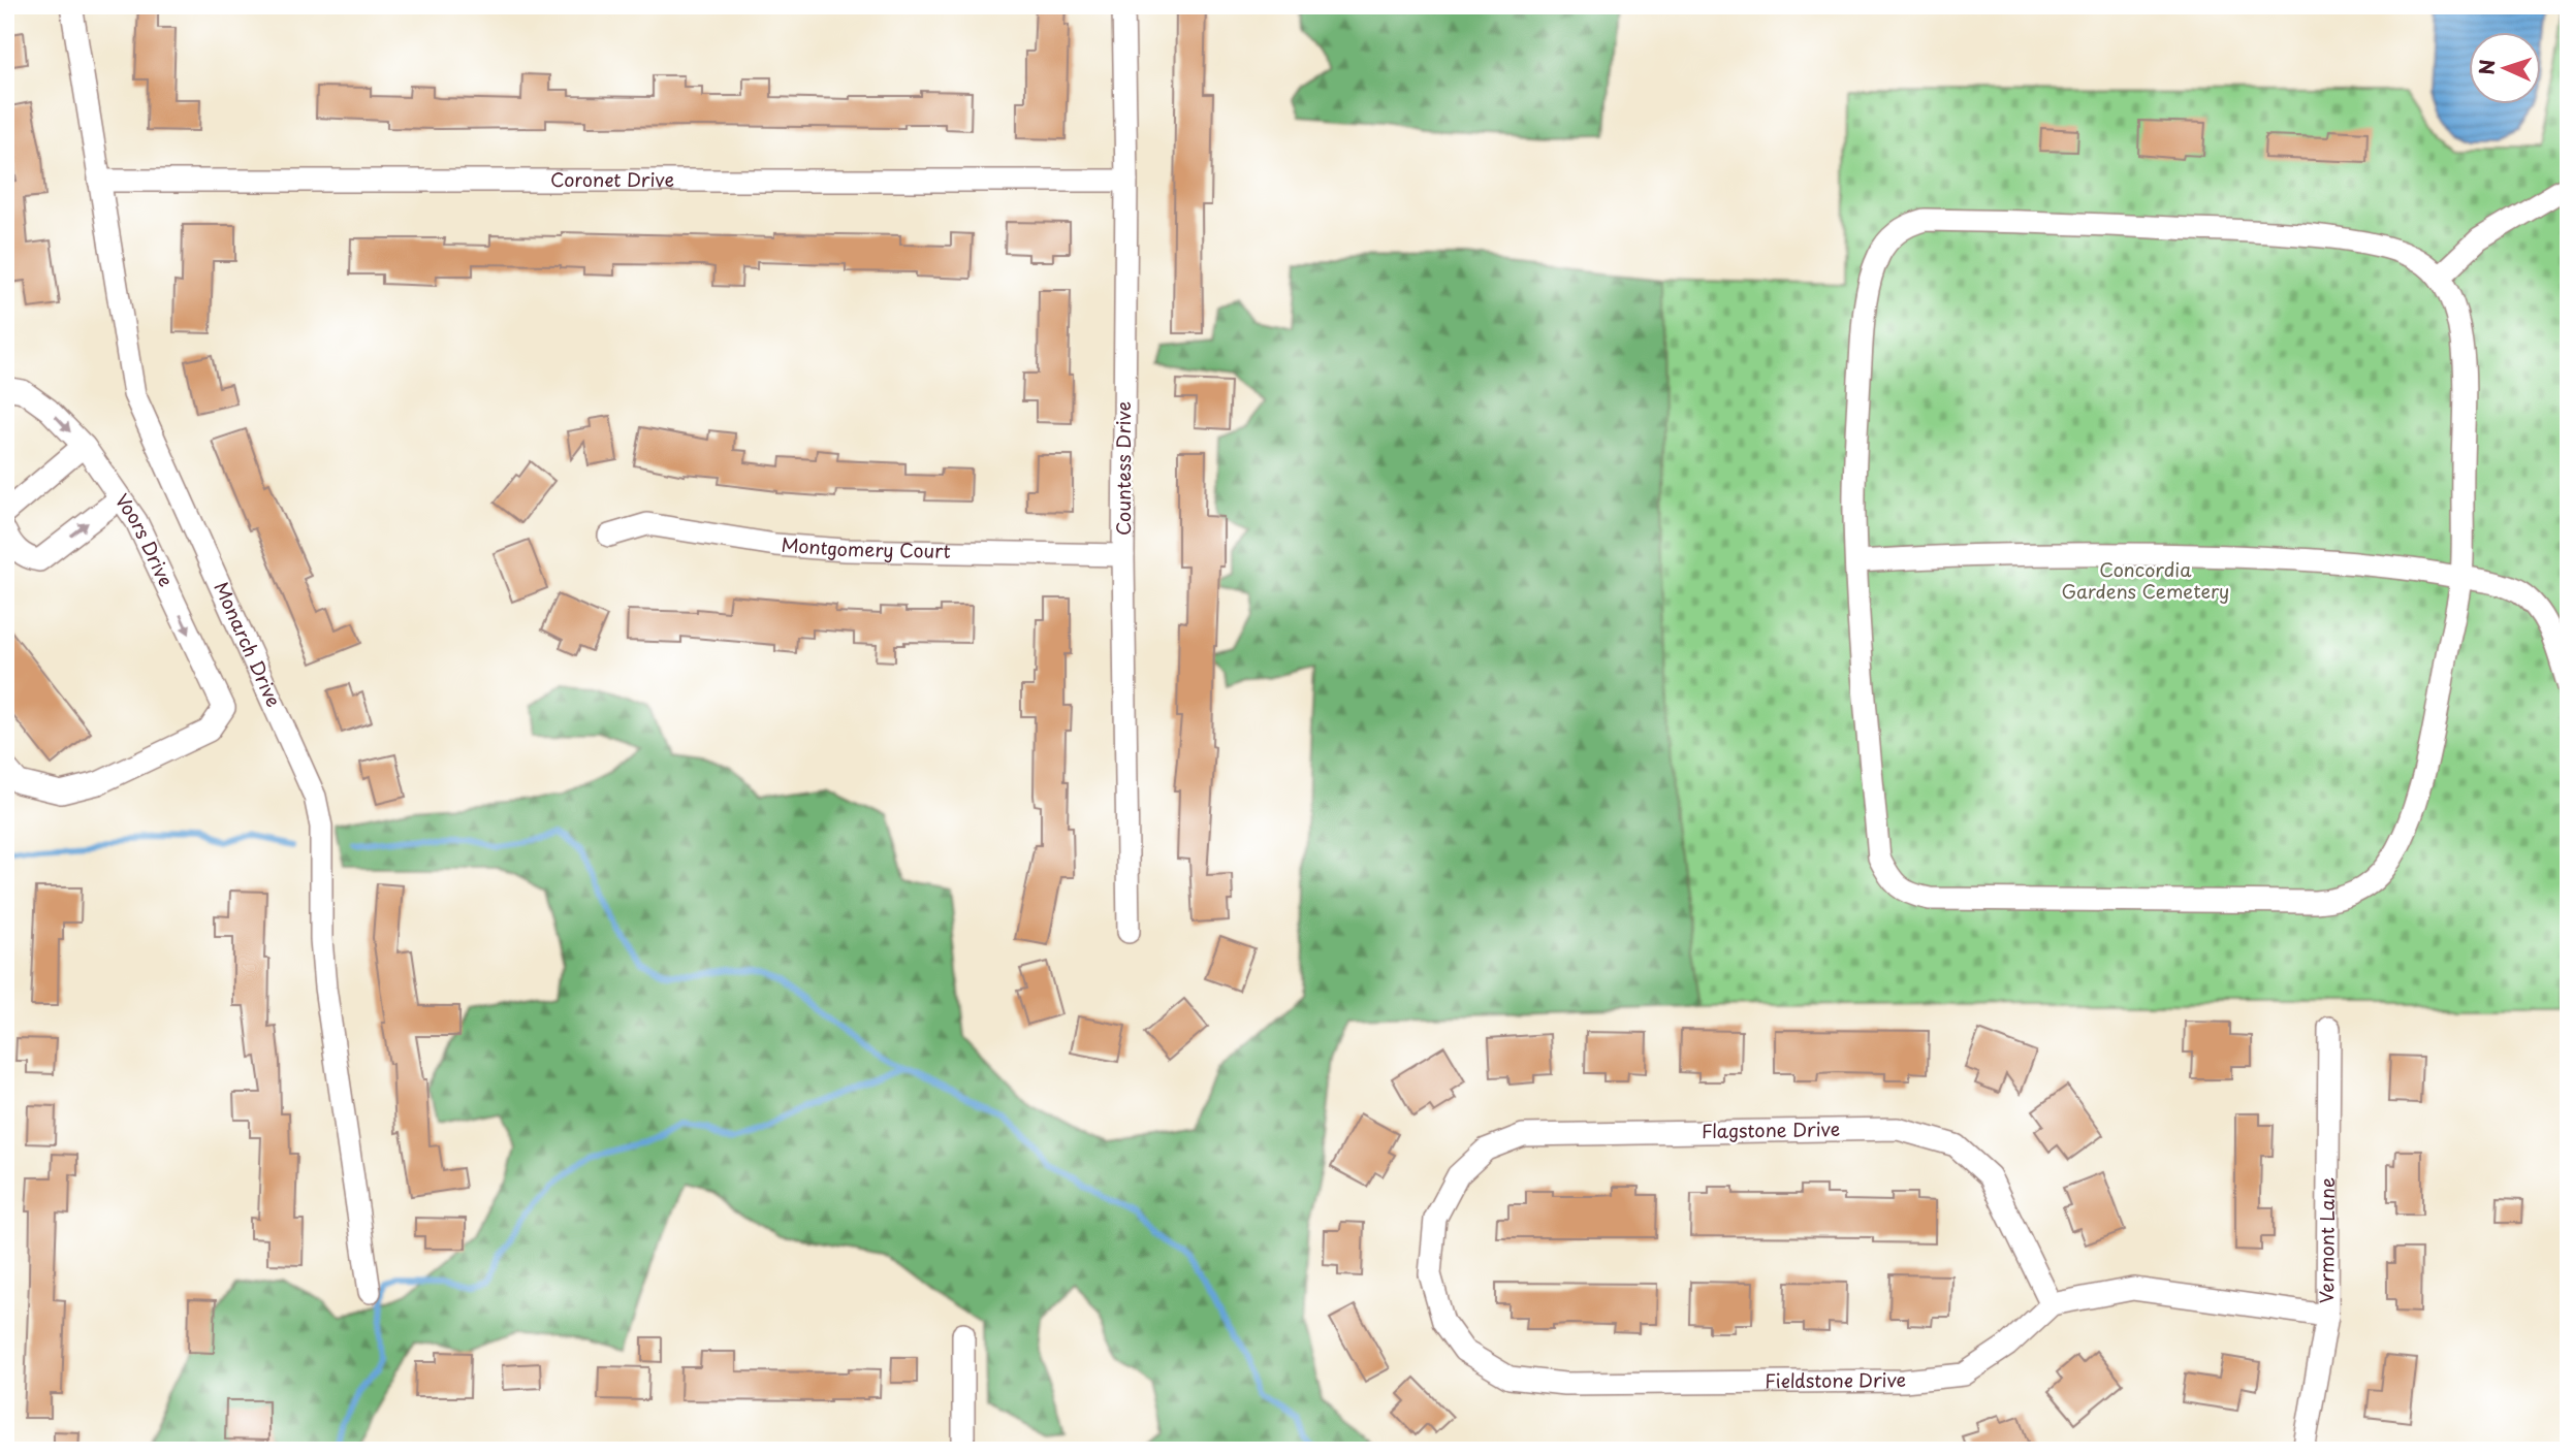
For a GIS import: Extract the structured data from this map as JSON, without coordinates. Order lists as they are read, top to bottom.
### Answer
{
  "streets": {
    "street": [
      "Coronet Drive",
      "Countess Drive",
      "Voors Drive",
      "Montgomery Court",
      "Monarch Drive",
      "Flagstone Drive",
      "Vermont Lane",
      "Fieldstone Drive"
    ]
  },
  "crossings": [
    ["Coronet Drive", "Countess Drive"],
    ["Coronet Drive", "Monarch Drive"],
    ["Countess Drive", "Montgomery Court"],
    ["Flagstone Drive", "Fieldstone Drive"]
  ],
  "parks": ["Concordia Gardens Cemetery"],
  "north": "left"
}
